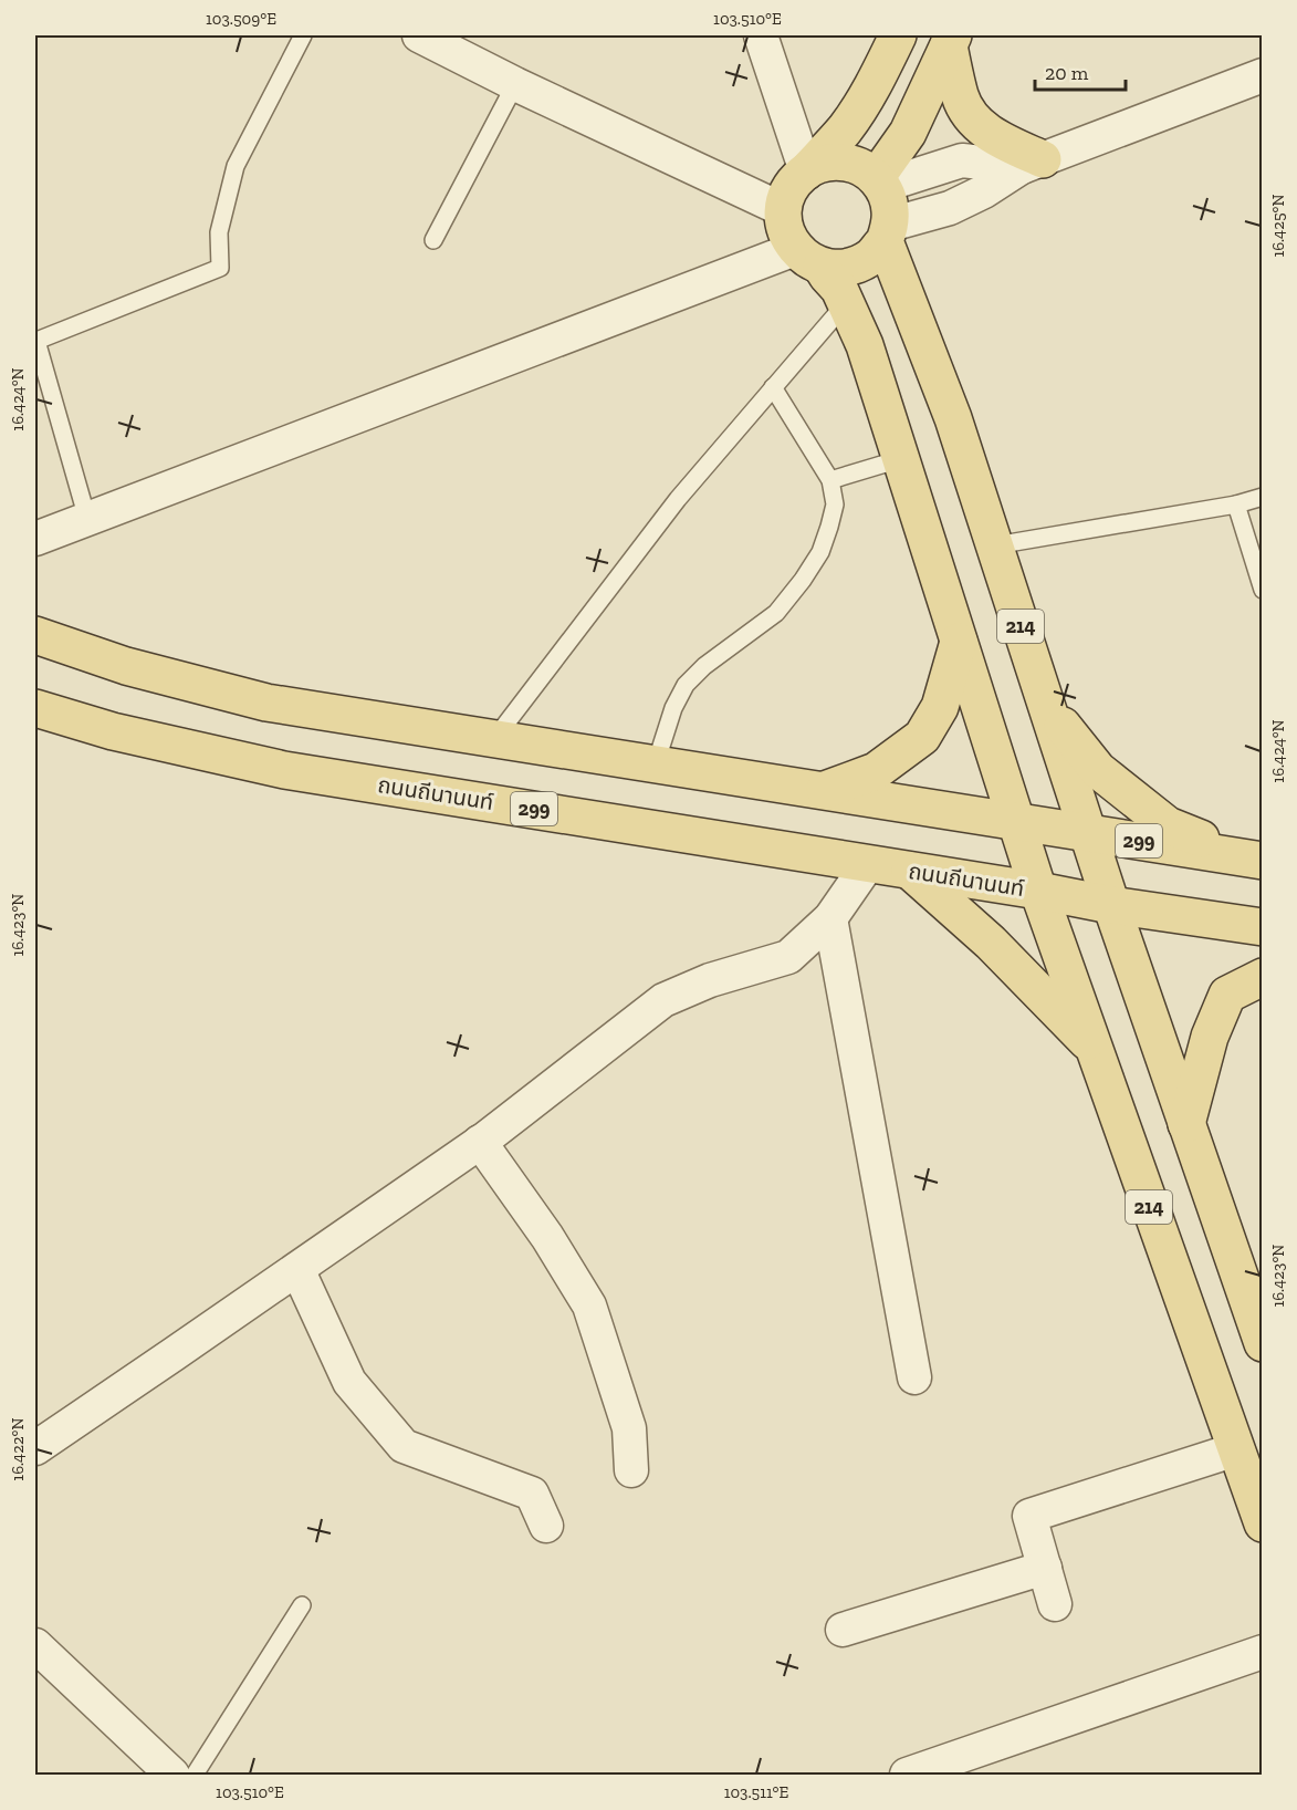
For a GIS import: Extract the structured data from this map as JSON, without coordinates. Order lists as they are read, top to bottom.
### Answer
{
  "streets": {
    "main road": ["214", "ถนนถีนานนท์", "299"]
  },
  "crossings": [
    ["214", "ถนนถีนานนท์"],
    ["214", "299"],
    ["ถนนถีนานนท์", "299"]
  ],
  "scale_bar": "20 m",
  "coordinates": [
    "103.509°E",
    "103.510°E",
    "16.425°N",
    "16.424°N",
    "16.423°N",
    "16.422°N",
    "103.511°E"
  ]
}
